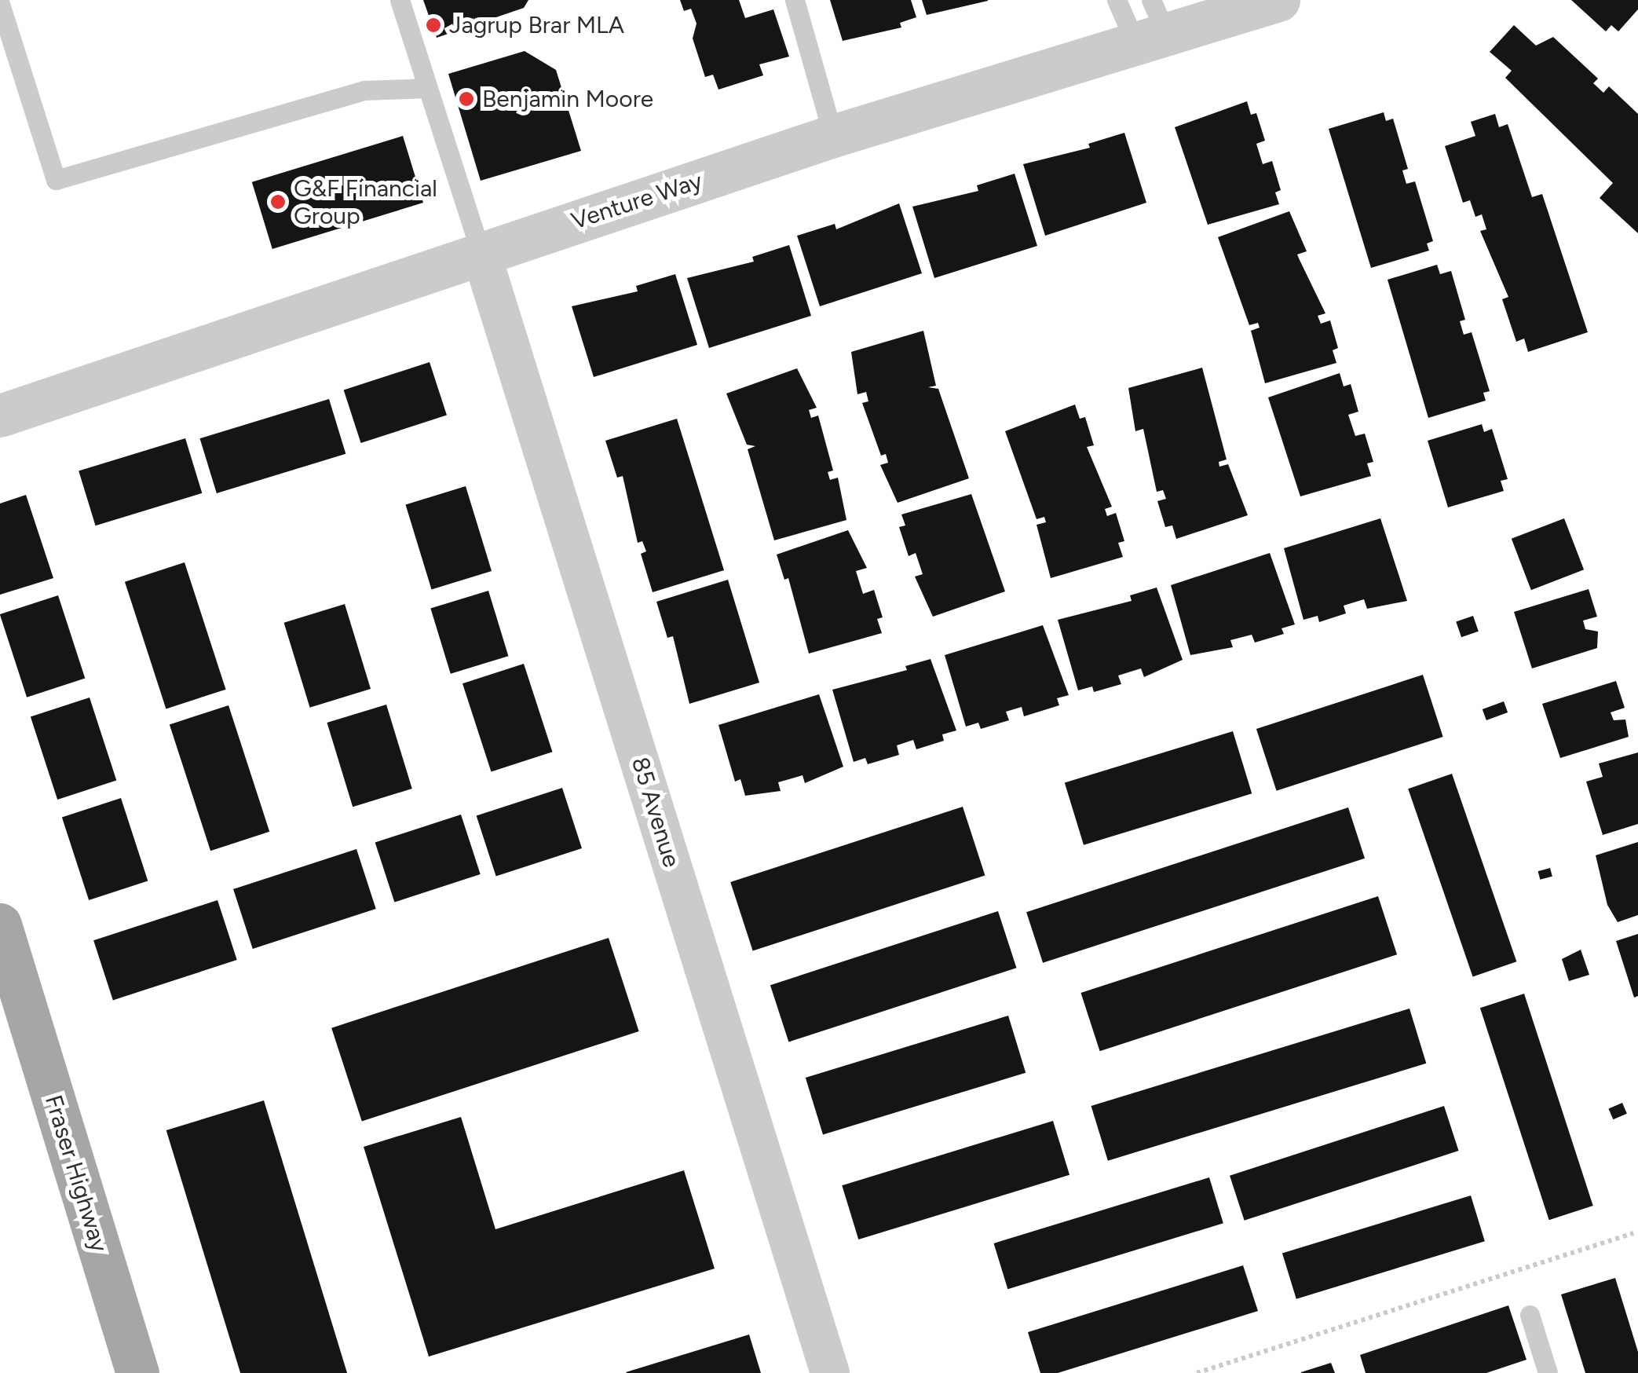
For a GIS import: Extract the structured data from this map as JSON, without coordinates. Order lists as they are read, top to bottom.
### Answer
{
  "streets": {
    "main road": ["Fraser Highway"],
    "street": ["Venture Way", "85 Avenue"]
  },
  "crossings": [
    ["Venture Way", "85 Avenue"]
  ],
  "places": ["Jagrup Brar MLA", "Benjamin Moore", "G&F Financial Group"]
}
